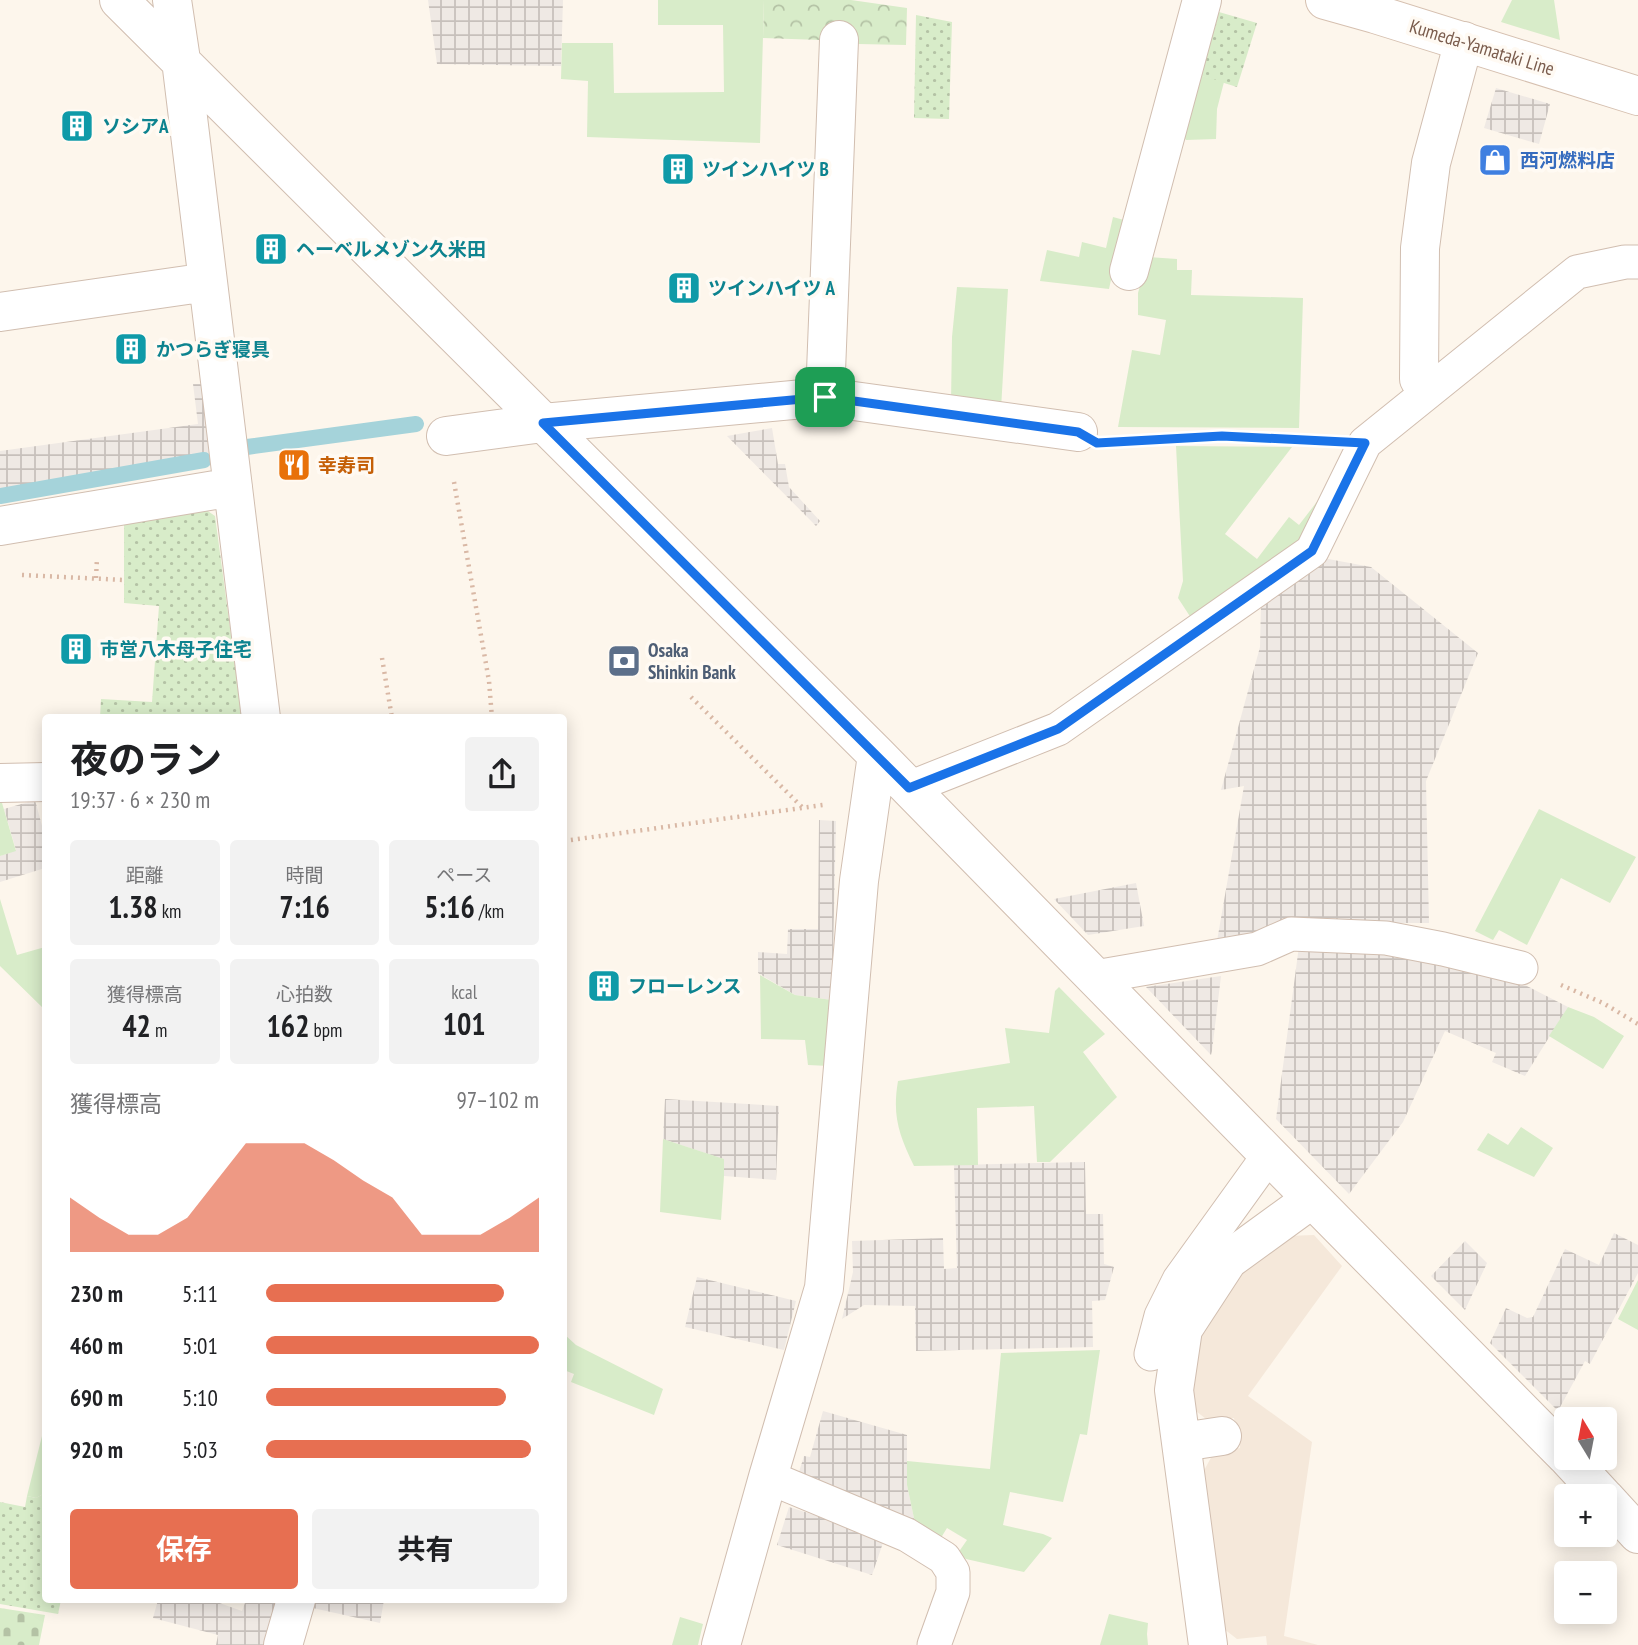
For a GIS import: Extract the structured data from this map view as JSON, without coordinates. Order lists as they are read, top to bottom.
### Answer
{
  "streets": {
    "street": ["Kumeda-Yamataki Line"]
  },
  "places": {
    "building": [
      "ソシアA",
      "ツインハイツ B",
      "ヘーベルメゾン久米田",
      "ツインハイツ A",
      "かつらぎ寝具",
      "市営八木母子住宅",
      "フローレンス"
    ],
    "shop": ["西河燃料店"],
    "restaurant": ["幸寿司"],
    "bank": ["Osaka Shinkin Bank"]
  },
  "north": "top",
  "page": {
    "heading": ["夜のラン", "19:37 · 6 × 230 m"],
    "stats": [
      ["距離", "1.38 km"],
      ["時間", "7:16"],
      ["ペース", "5:16 /km"],
      ["獲得標高", "42 m"],
      ["心拍数", "162 bpm"],
      ["kcal", "101"]
    ],
    "chart": ["獲得標高", "97–102 m"],
    "list": [
      {
        "name": "230 m",
        "note": "5:11"
      },
      {
        "name": "460 m",
        "note": "5:01"
      },
      {
        "name": "690 m",
        "note": "5:10"
      },
      {
        "name": "920 m",
        "note": "5:03"
      }
    ],
    "map_buttons": ["+", "−"],
    "buttons": ["保存", "共有"]
  }
}
